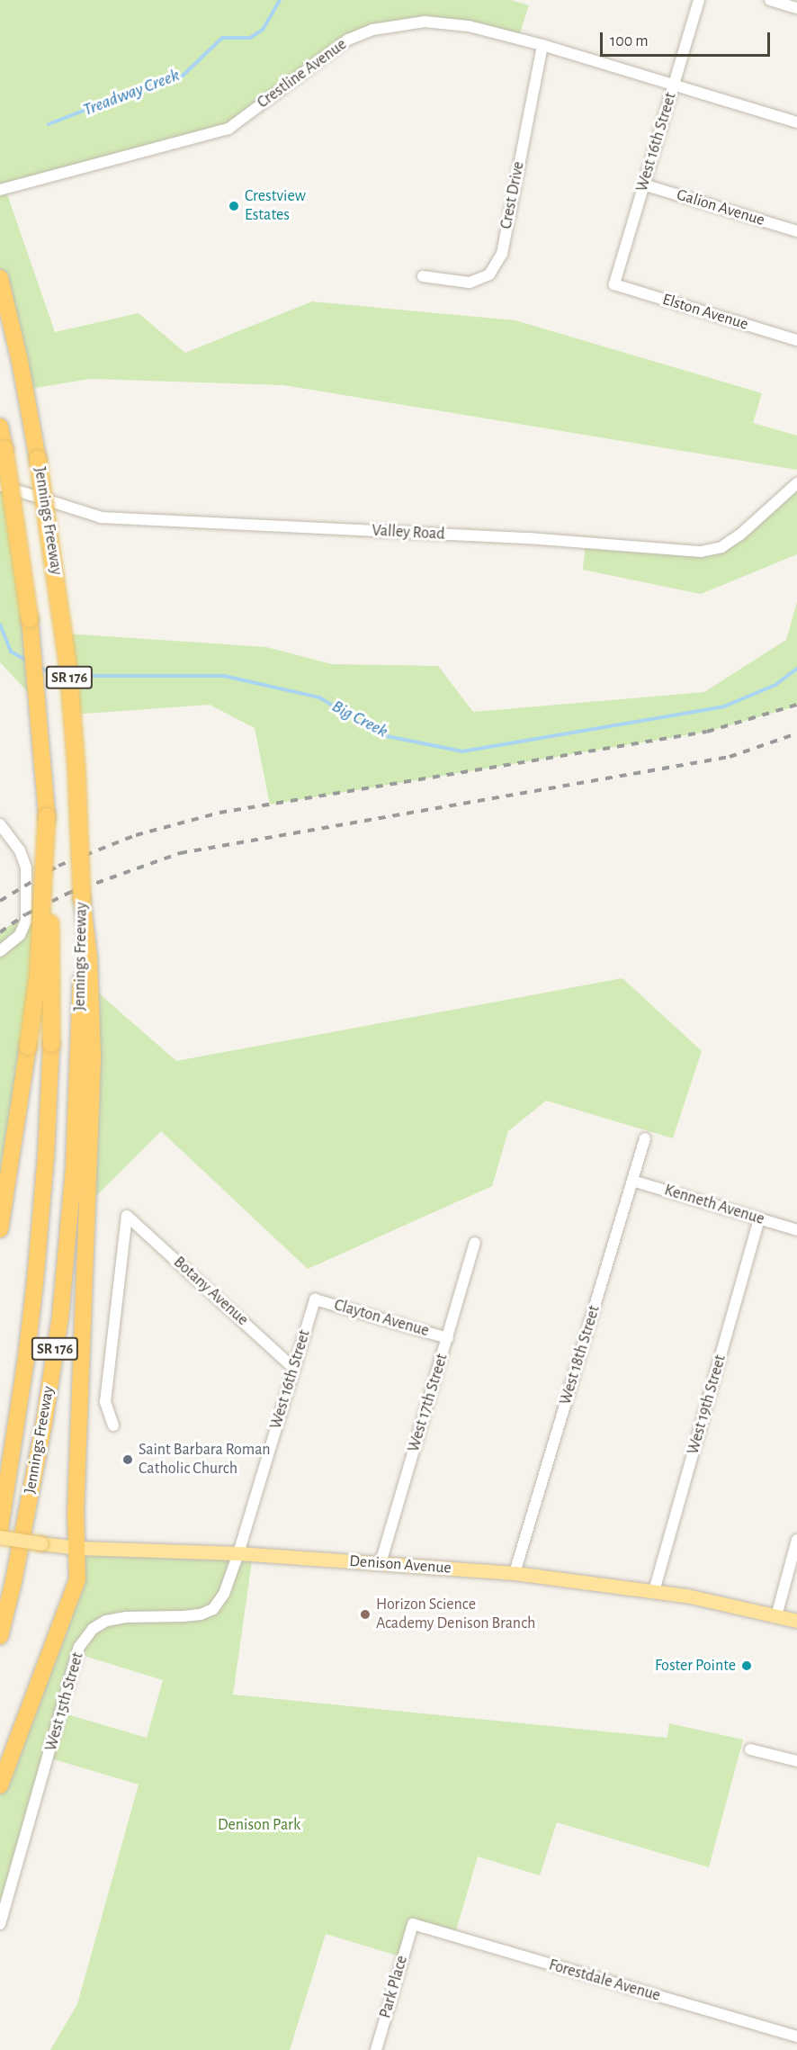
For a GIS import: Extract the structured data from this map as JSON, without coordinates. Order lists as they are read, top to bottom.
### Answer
{
  "streets": {
    "highway": ["Jennings Freeway", "SR 176"],
    "main road": ["Denison Avenue"],
    "street": [
      "Crestline Avenue",
      "West 16th Street",
      "Crest Drive",
      "Galion Avenue",
      "Elston Avenue",
      "Valley Road",
      "Kenneth Avenue",
      "Botany Avenue",
      "Clayton Avenue",
      "West 18th Street",
      "West 17th Street",
      "West 19th Street",
      "West 15th Street",
      "Forestdale Avenue",
      "Park Place"
    ]
  },
  "crossings": [
    ["Crestline Avenue", "West 16th Street"],
    ["Crestline Avenue", "Crest Drive"],
    ["West 16th Street", "Galion Avenue"],
    ["West 16th Street", "Elston Avenue"],
    ["West 16th Street", "Botany Avenue"],
    ["West 16th Street", "Clayton Avenue"],
    ["West 16th Street", "Denison Avenue"],
    ["West 16th Street", "West 15th Street"],
    ["Kenneth Avenue", "West 18th Street"],
    ["Kenneth Avenue", "West 19th Street"],
    ["Clayton Avenue", "West 17th Street"],
    ["West 18th Street", "Denison Avenue"],
    ["West 17th Street", "Denison Avenue"],
    ["West 19th Street", "Denison Avenue"],
    ["Denison Avenue", "West 15th Street"],
    ["Forestdale Avenue", "Park Place"]
  ],
  "water": ["Treadway Creek", "Big Creek"],
  "parks": ["Denison Park"],
  "places": [
    "Crestview Estates",
    "Saint Barbara Roman Catholic Church",
    "Horizon Science Academy Denison Branch",
    "Foster Pointe"
  ],
  "scale_bar": "100 m"
}
